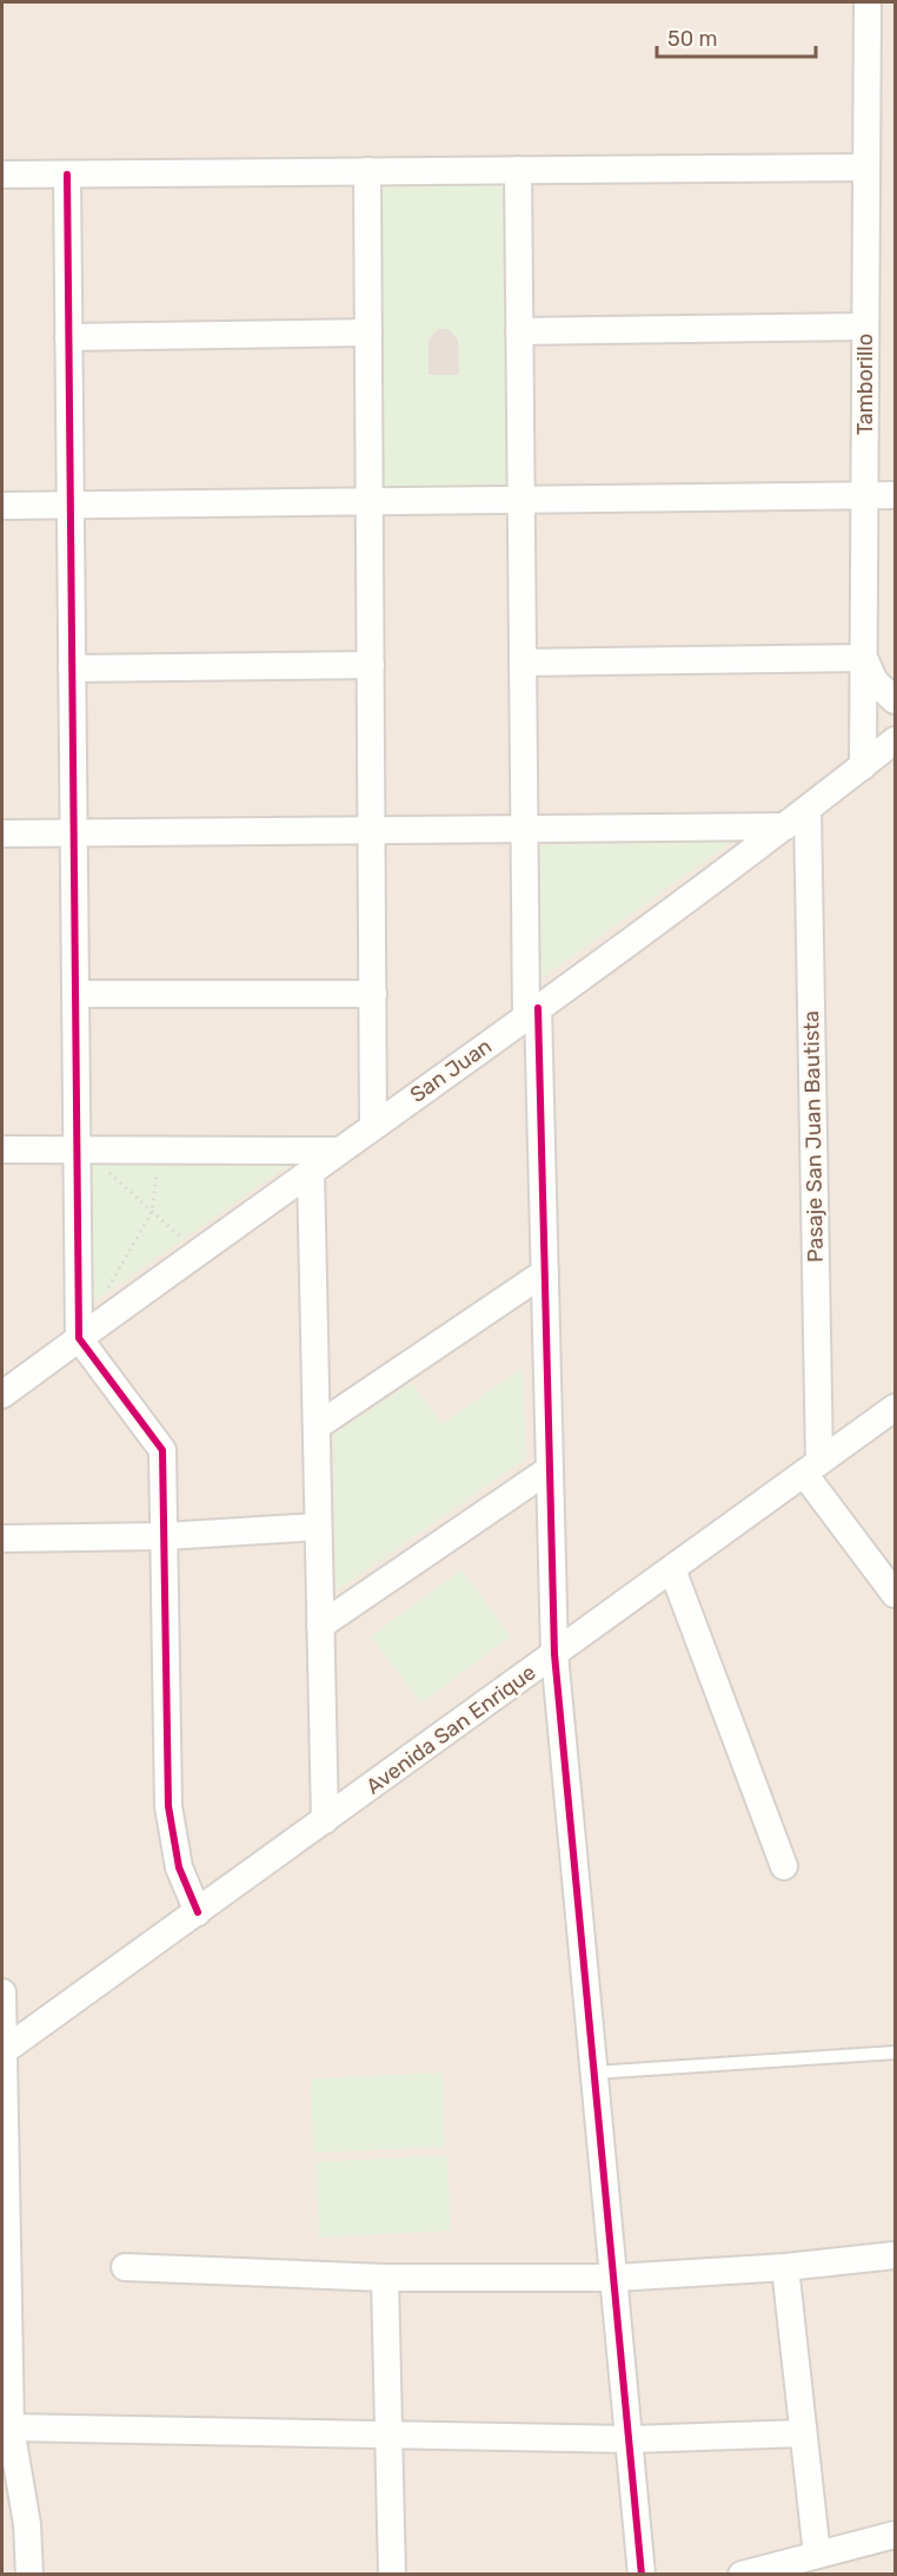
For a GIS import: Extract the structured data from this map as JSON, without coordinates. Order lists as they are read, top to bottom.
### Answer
{
  "streets": {
    "street": [
      "Tamborillo",
      "San Juan",
      "Pasaje San Juan Bautista",
      "Avenida San Enrique"
    ]
  },
  "crossings": [
    ["Tamborillo", "San Juan"],
    ["San Juan", "Pasaje San Juan Bautista"],
    ["Pasaje San Juan Bautista", "Avenida San Enrique"]
  ],
  "scale_bar": "50 m"
}
